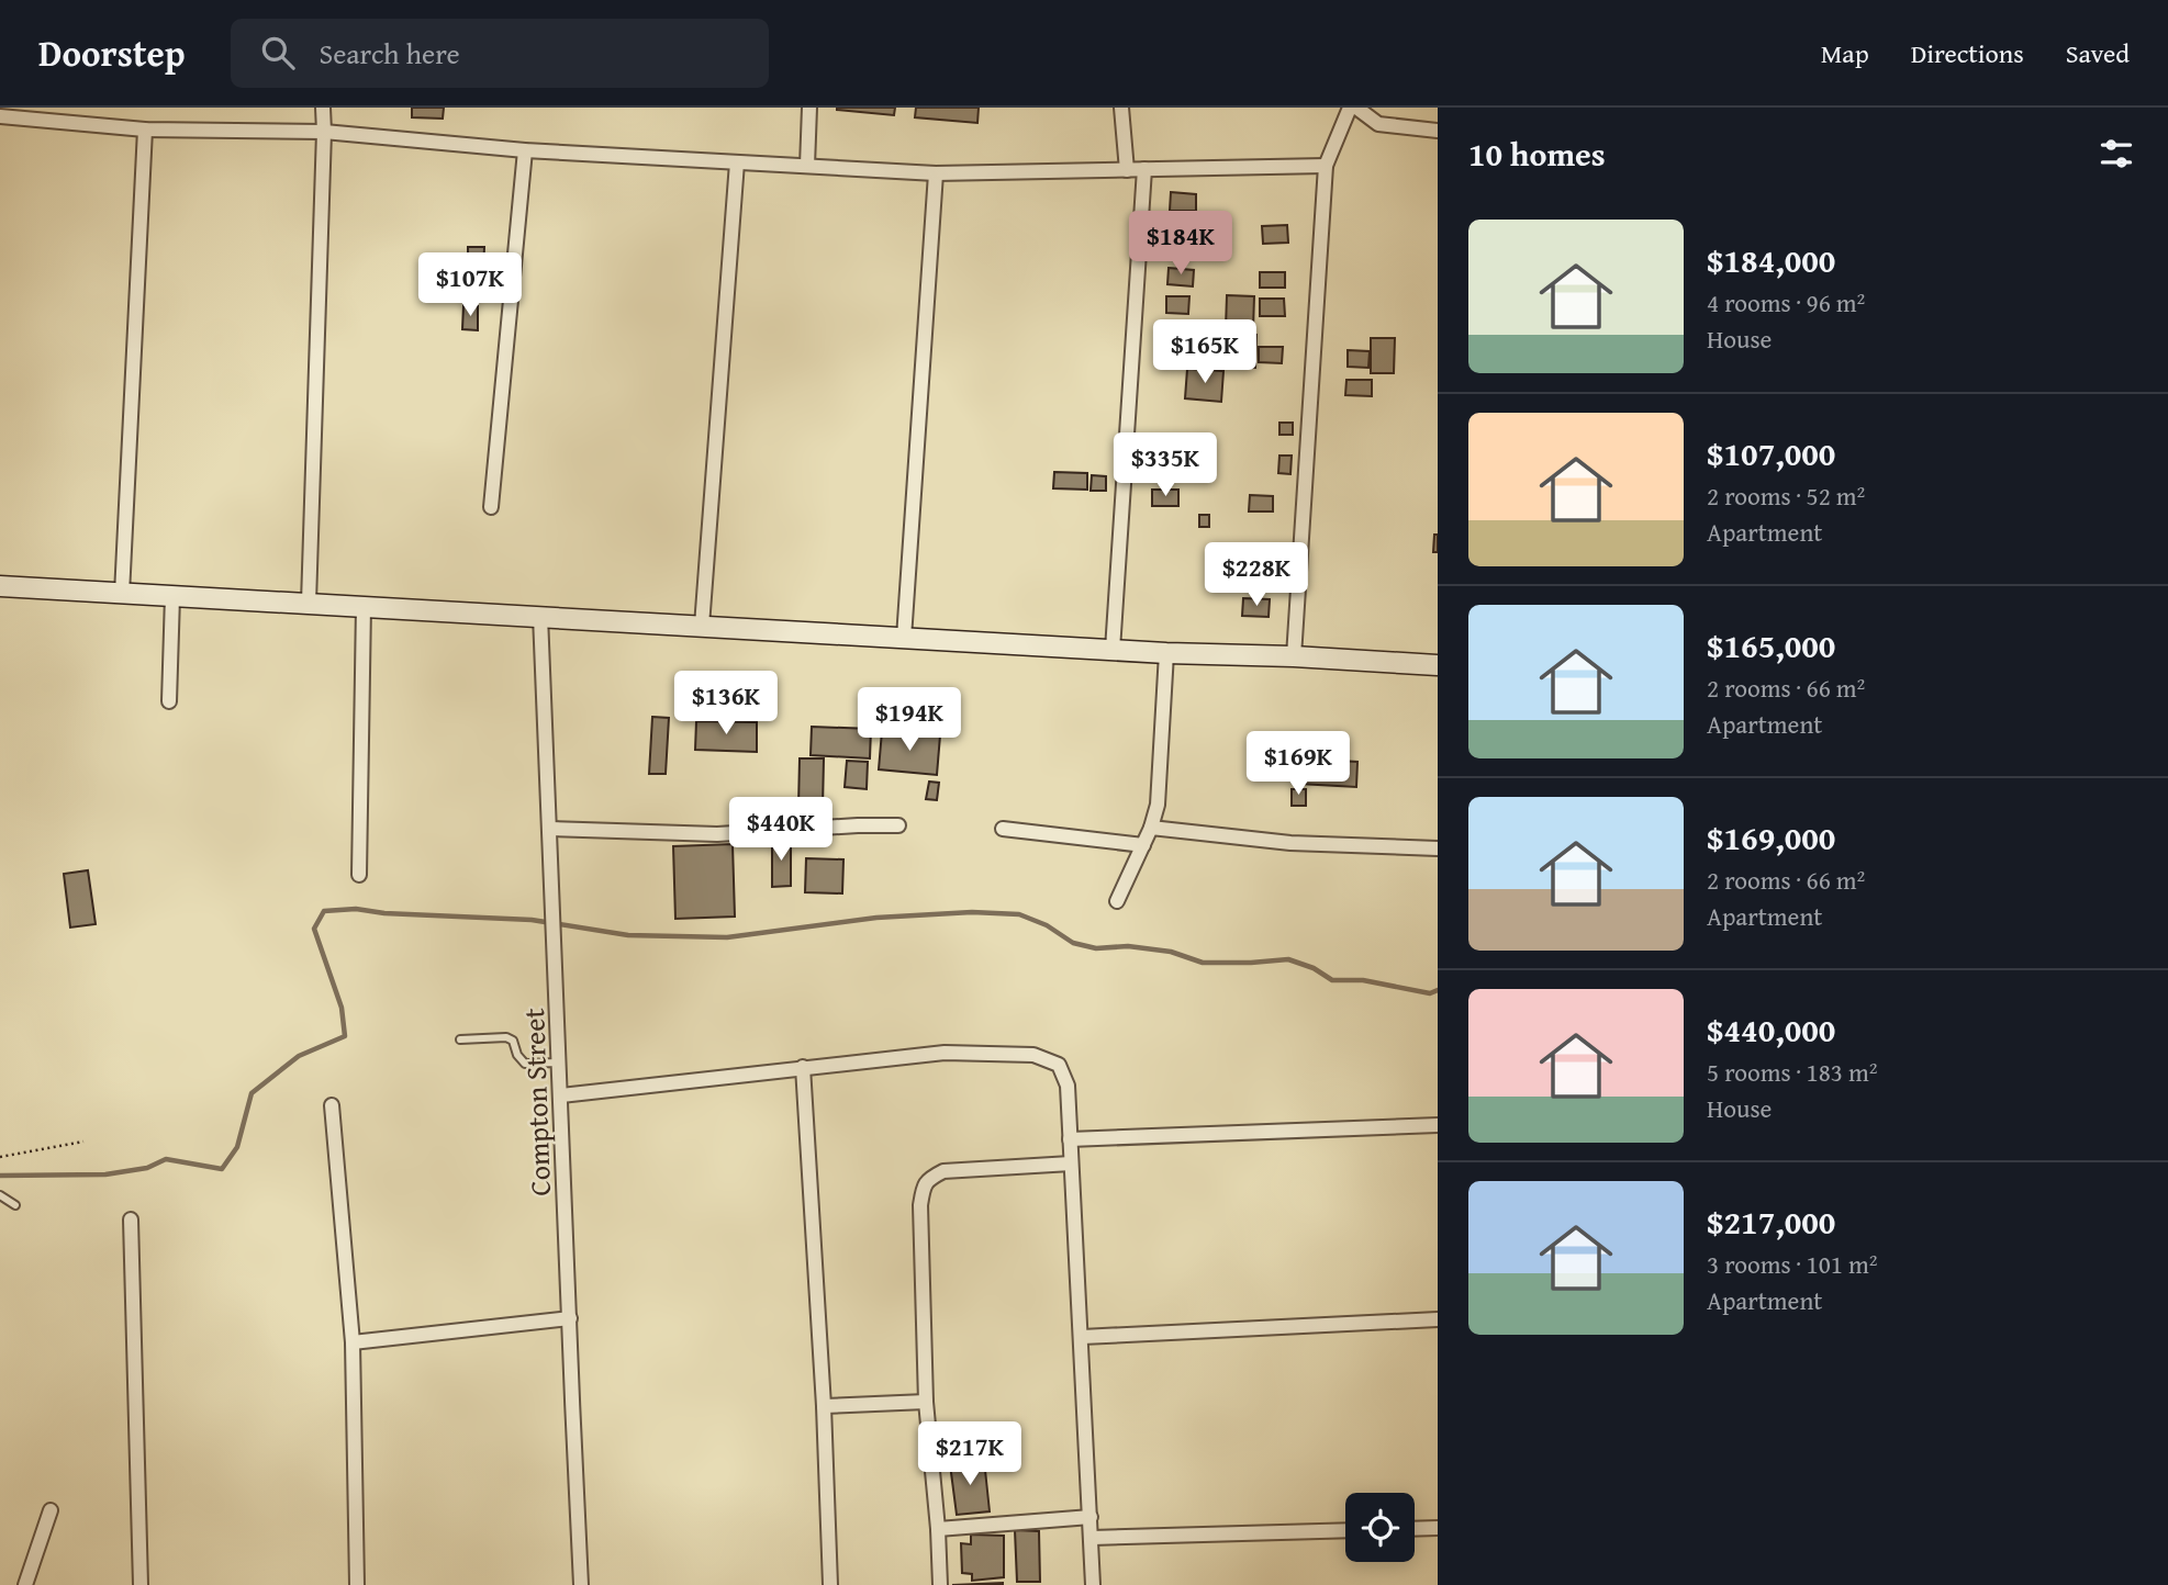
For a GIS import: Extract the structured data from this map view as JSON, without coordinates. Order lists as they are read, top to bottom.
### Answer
{
  "streets": {
    "street": ["Compton Street"]
  },
  "page": {
    "header": "Doorstep",
    "search": "Search here",
    "nav": ["Map", "Directions", "Saved"],
    "heading": "10 homes",
    "list": [
      {
        "name": "$184,000",
        "note": "4 rooms · 96 m² · House"
      },
      {
        "name": "$107,000",
        "note": "2 rooms · 52 m² · Apartment"
      },
      {
        "name": "$165,000",
        "note": "2 rooms · 66 m² · Apartment"
      },
      {
        "name": "$169,000",
        "note": "2 rooms · 66 m² · Apartment"
      },
      {
        "name": "$440,000",
        "note": "5 rooms · 183 m² · House"
      },
      {
        "name": "$217,000",
        "note": "3 rooms · 101 m² · Apartment"
      }
    ],
    "price": [
      "$184K",
      "$107K",
      "$165K",
      "$335K",
      "$228K",
      "$136K",
      "$194K",
      "$169K",
      "$440K",
      "$217K"
    ]
  }
}
